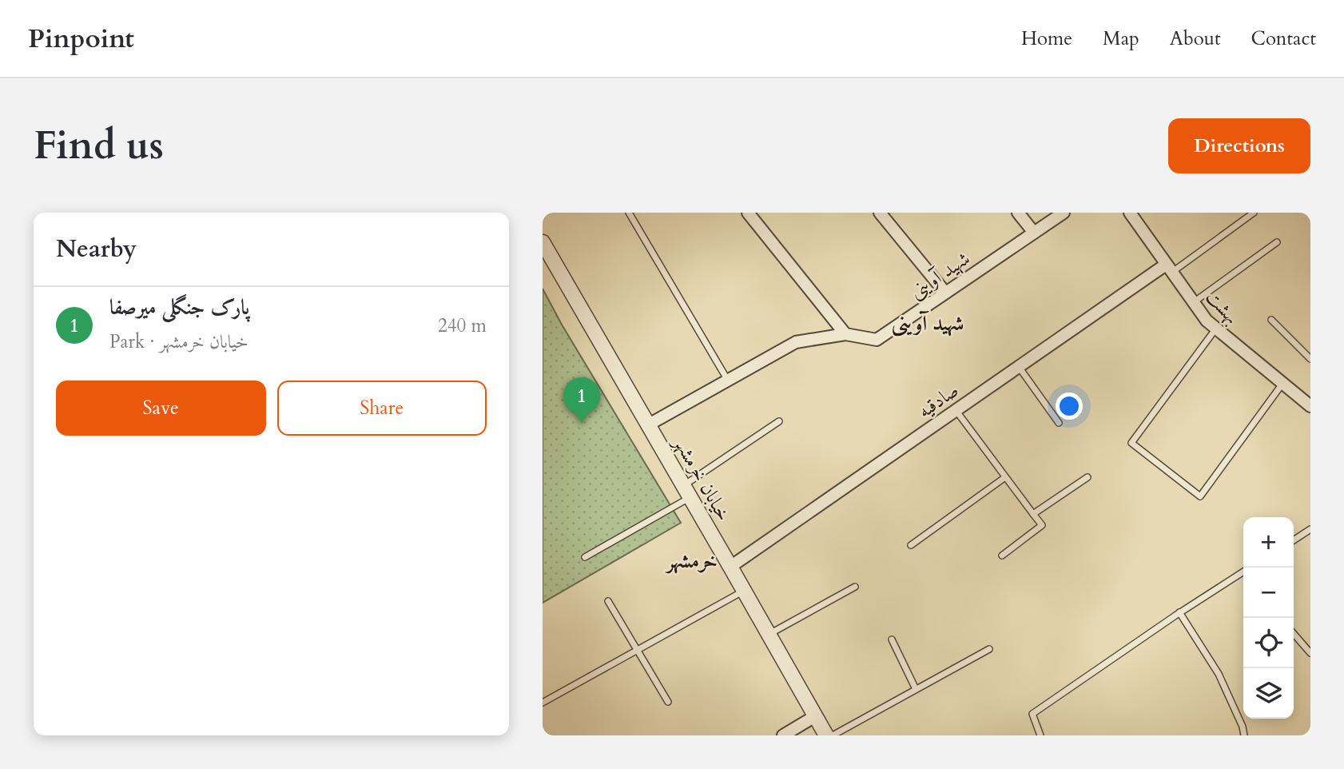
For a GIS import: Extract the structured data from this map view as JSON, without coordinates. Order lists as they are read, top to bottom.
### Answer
{
  "streets": {
    "street": [
      "شهید آوینی",
      "بهشت",
      "صادقیه",
      "خیابان خرمشهر"
    ]
  },
  "crossings": [
    ["شهید آوینی", "خیابان خرمشهر"],
    ["بهشت", "صادقیه"],
    ["صادقیه", "خیابان خرمشهر"]
  ],
  "districts": ["شهید آوینی", "خرمشهر"],
  "page": {
    "header": "Pinpoint",
    "nav": [
      "Home",
      "Map",
      "About",
      "Contact"
    ],
    "buttons": [
      "Directions",
      ["Save", "Share"]
    ],
    "title": "Find us",
    "heading": "Nearby",
    "list": [
      {
        "mark": "1",
        "name": "پارک جنگلی میرصفا",
        "note": "Park · خیابان خرمشهر",
        "value": "240 m"
      }
    ],
    "pins": "1",
    "map_buttons": ["+", "−"]
  }
}
